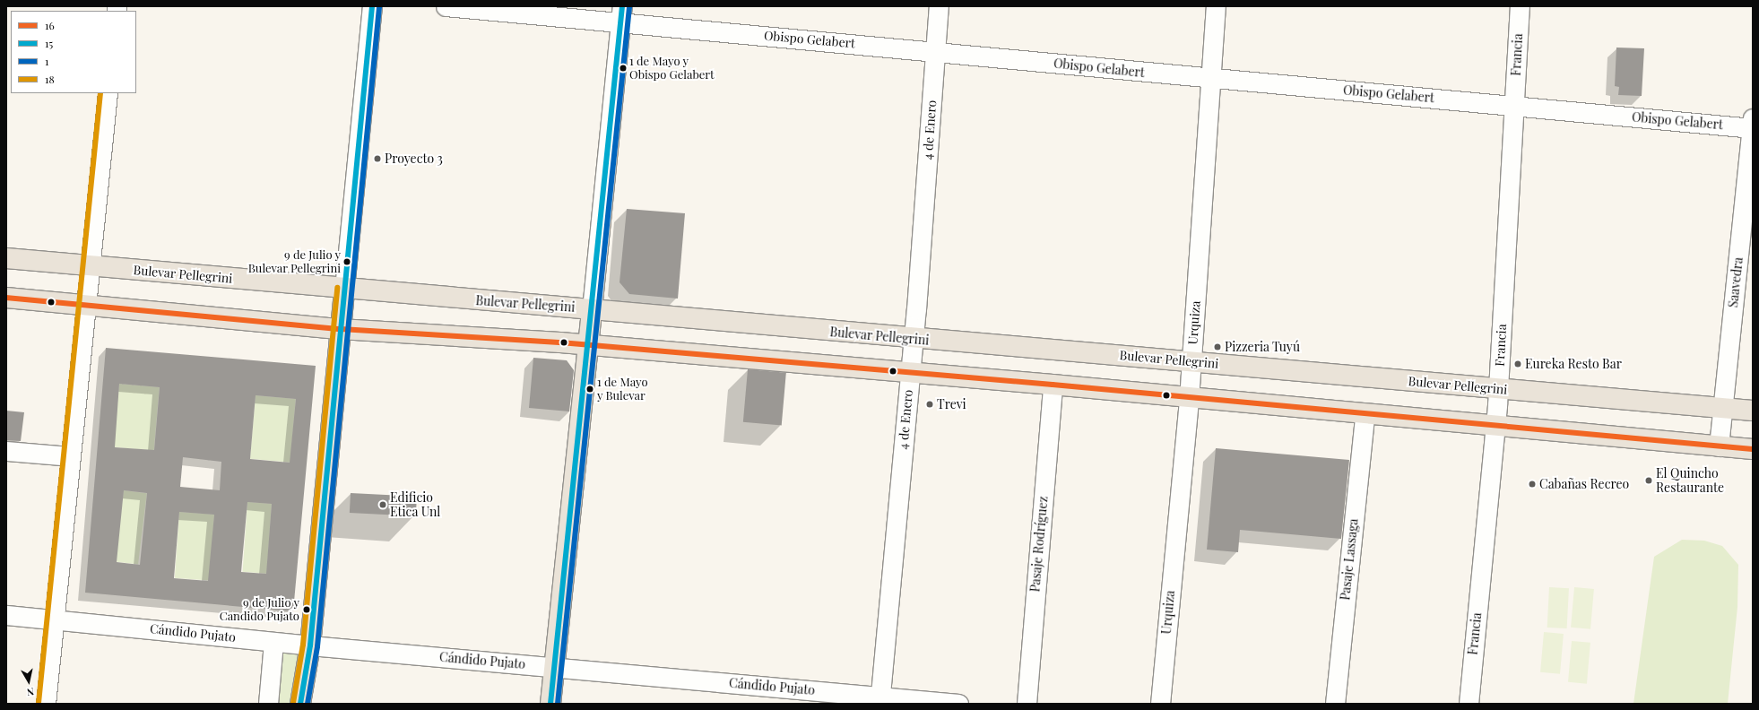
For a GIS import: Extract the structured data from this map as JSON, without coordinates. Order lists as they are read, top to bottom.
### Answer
{
  "streets": {
    "main road": ["Bulevar Pellegrini"],
    "street": [
      "Obispo Gelabert",
      "Francia",
      "4 de Enero",
      "Saavedra",
      "Urquiza",
      "Pasaje Rodríguez",
      "Pasaje Lassaga",
      "Cándido Pujato"
    ]
  },
  "crossings": [
    ["Obispo Gelabert", "Francia"],
    ["Obispo Gelabert", "4 de Enero"],
    ["Obispo Gelabert", "Saavedra"],
    ["Obispo Gelabert", "Urquiza"],
    ["Francia", "Bulevar Pellegrini"],
    ["4 de Enero", "Bulevar Pellegrini"],
    ["4 de Enero", "Cándido Pujato"],
    ["Bulevar Pellegrini", "Saavedra"],
    ["Bulevar Pellegrini", "Urquiza"]
  ],
  "places": [
    "1 de Mayo y Obispo Gelabert",
    "Proyecto 3",
    "9 de Julio y Bulevar Pellegrini",
    "Pizzeria Tuyú",
    "Eureka Resto Bar",
    "1 de Mayo y Bulevar",
    "Trevi",
    "El Quincho Restaurante",
    "Cabañas Recreo",
    "Edificio Etica Unl",
    "9 de Julio y Candido Pujato"
  ],
  "lines": [
    "transit line 15",
    "transit line 1",
    "transit line 18",
    "transit line 16"
  ],
  "legend": [
    "16",
    "15",
    "1",
    "18"
  ],
  "north": "bottom"
}
